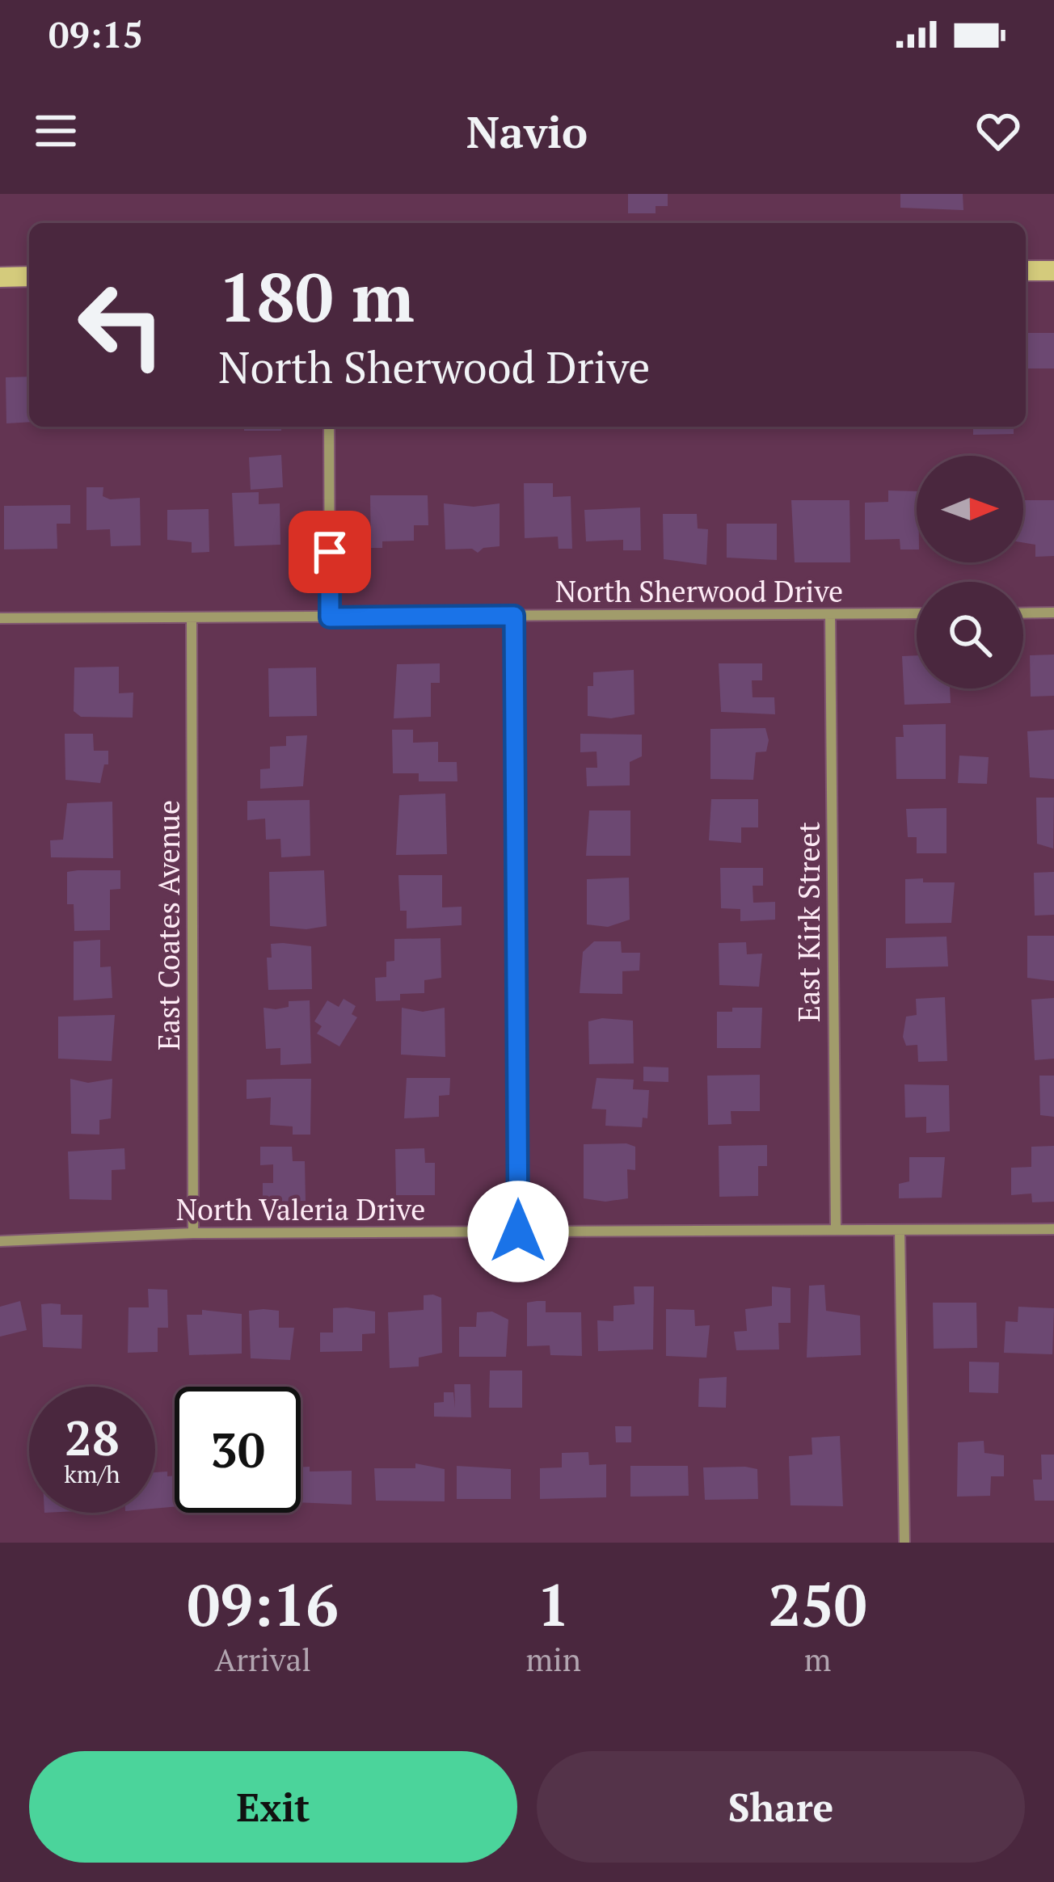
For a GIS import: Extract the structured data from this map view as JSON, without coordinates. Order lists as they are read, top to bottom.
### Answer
{
  "streets": {
    "street": [
      "North Sherwood Drive",
      "East Kirk Street",
      "East Coates Avenue",
      "North Valeria Drive"
    ]
  },
  "crossings": [
    ["North Sherwood Drive", "East Kirk Street"],
    ["North Sherwood Drive", "East Coates Avenue"],
    ["East Kirk Street", "North Valeria Drive"],
    ["East Coates Avenue", "North Valeria Drive"]
  ],
  "north": "right",
  "page": {
    "status": "09:15",
    "header": "Navio",
    "turn": ["180 m", "North Sherwood Drive"],
    "speed": "28 km/h",
    "limit": "30",
    "eta": [
      "09:16",
      "Arrival",
      "1",
      "min",
      "250",
      "m"
    ],
    "buttons": ["Exit", "Share"]
  }
}
